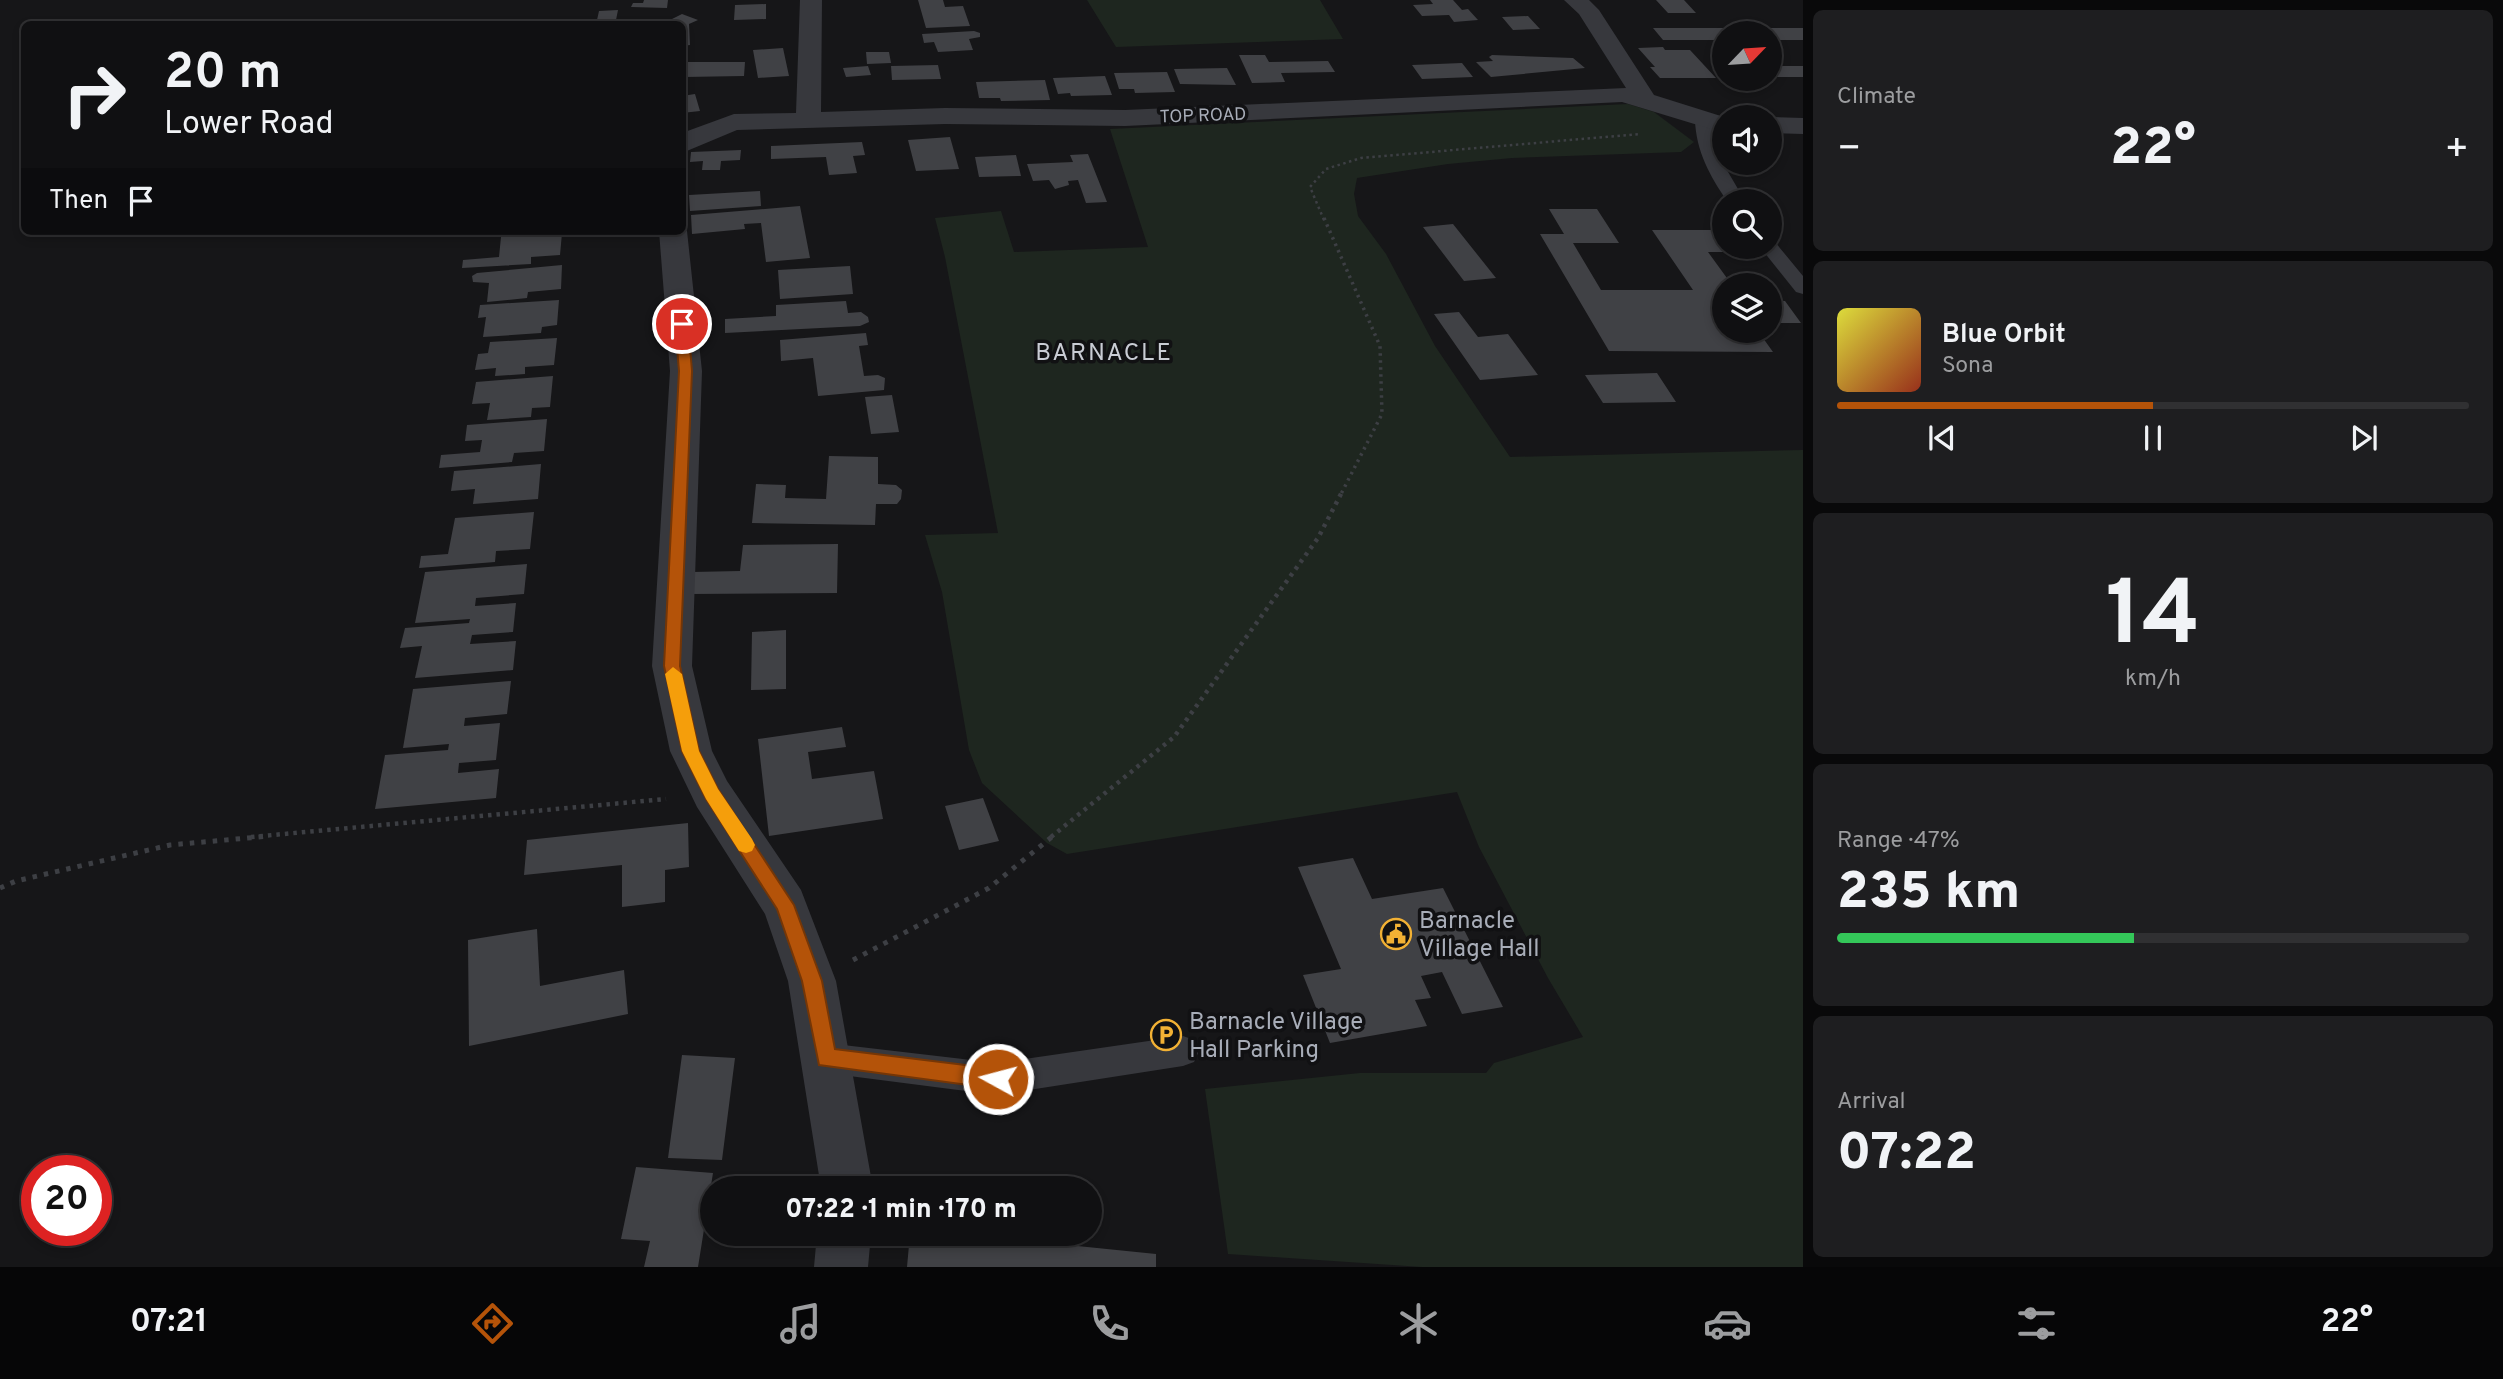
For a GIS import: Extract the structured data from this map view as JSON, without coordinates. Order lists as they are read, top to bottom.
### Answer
{
  "streets": {
    "street": ["TOP ROAD"]
  },
  "districts": ["BARNACLE"],
  "places": {
    "public building": ["Barnacle Village Hall"],
    "parking": ["Barnacle Village Hall Parking"]
  },
  "north": "top right",
  "page": {
    "tile": [
      "Climate",
      ["14", "km/h"],
      ["Range · 47%", "235 km"],
      ["Arrival", "07:22"]
    ],
    "turn": ["20 m", "Lower Road"],
    "heat": ["−", "22°", "+"],
    "then": "Then",
    "song": ["Blue Orbit", "Sona"],
    "limit": "20",
    "trip": "07:22 · 1 min · 170 m",
    "tabs": ["07:21", "22°"]
  }
}
